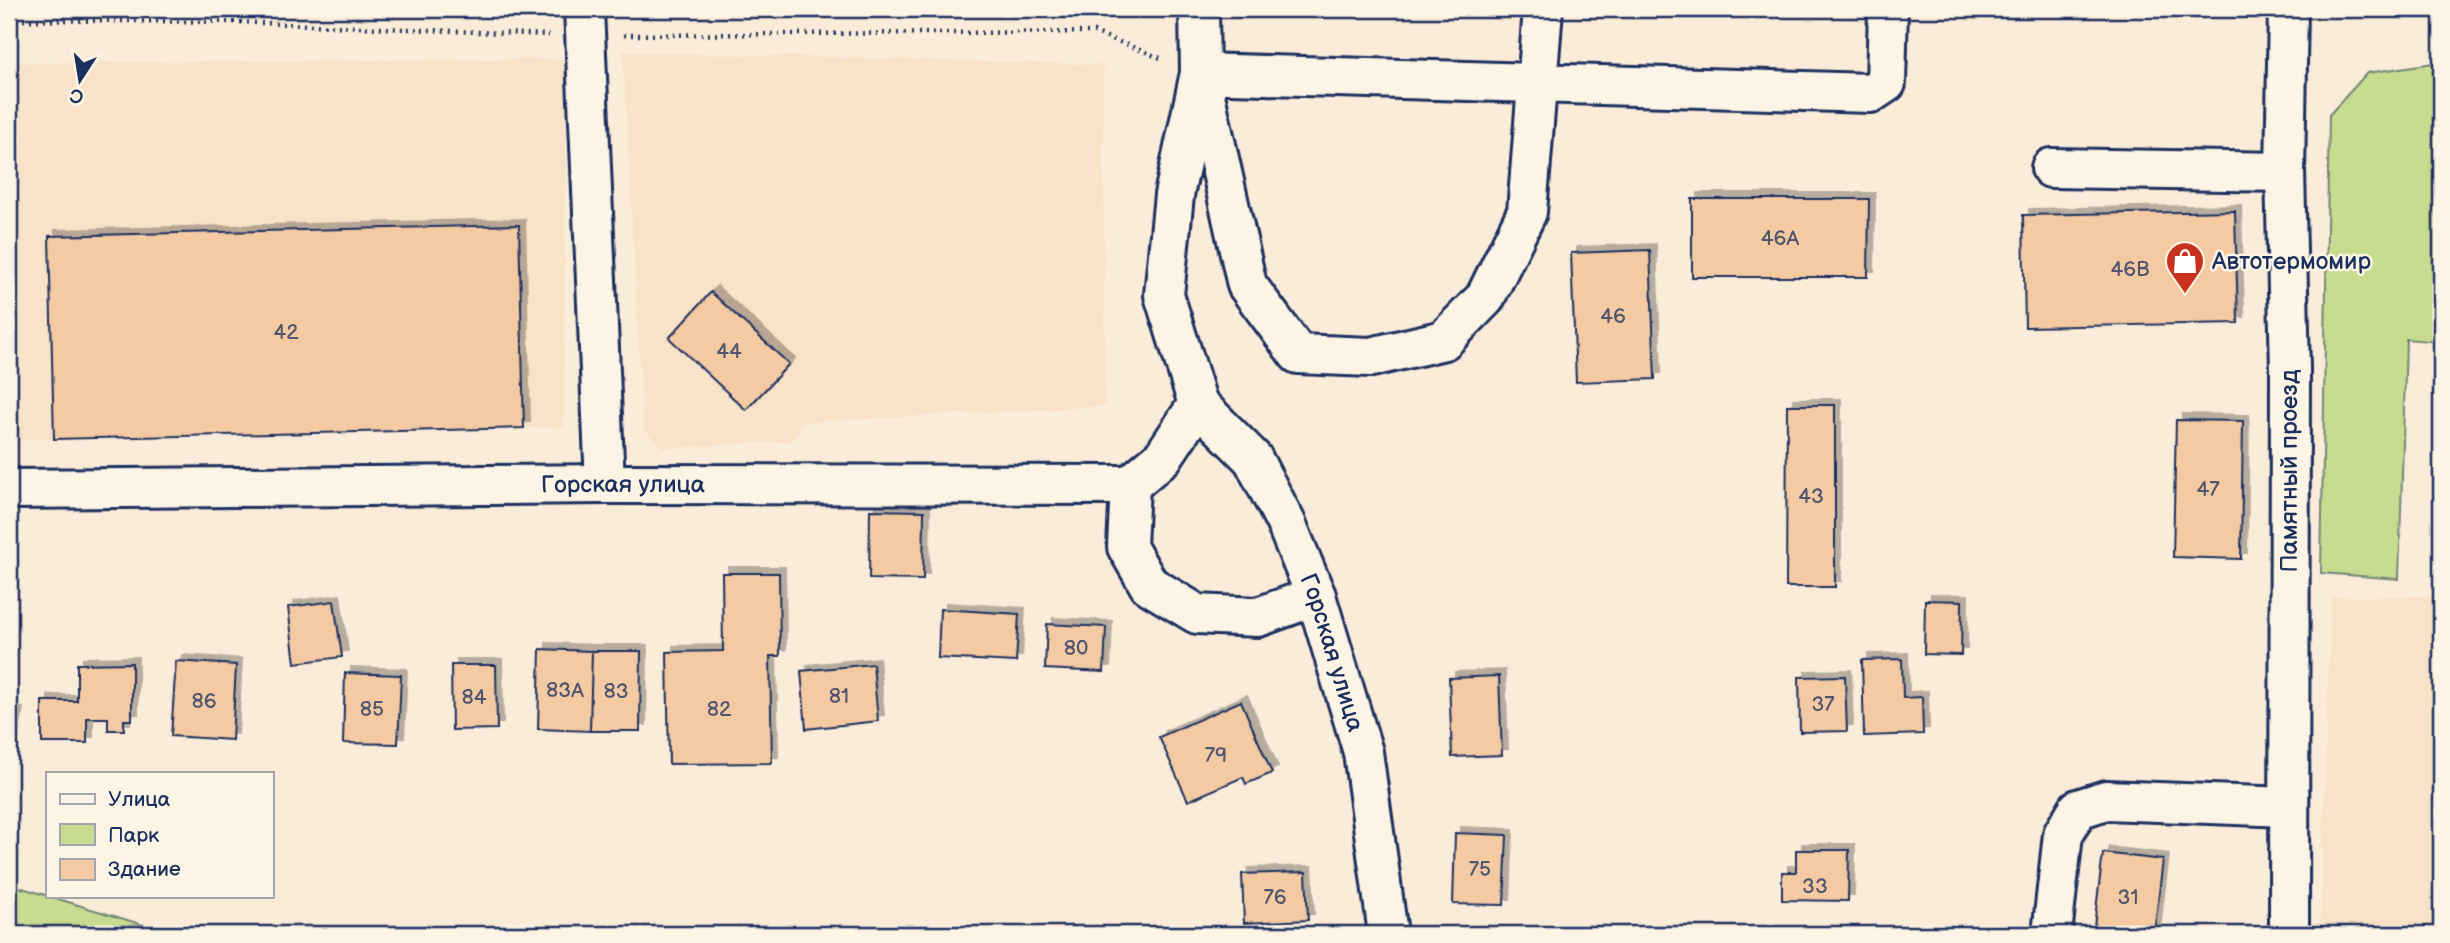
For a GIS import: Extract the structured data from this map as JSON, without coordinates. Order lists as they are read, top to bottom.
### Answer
{
  "streets": {
    "street": ["Памятный проезд", "Горская улица"]
  },
  "places": {
    "shop": ["Автотермомир"]
  },
  "house_numbers": [
    "46А",
    "46В",
    "46",
    "42",
    "44",
    "47",
    "43",
    "80",
    "83А",
    "83",
    "81",
    "84",
    "86",
    "37",
    "85",
    "82",
    "79",
    "75",
    "33",
    "76",
    "31"
  ],
  "legend": ["Улица", "Парк", "Здание"],
  "north": "bottom"
}
